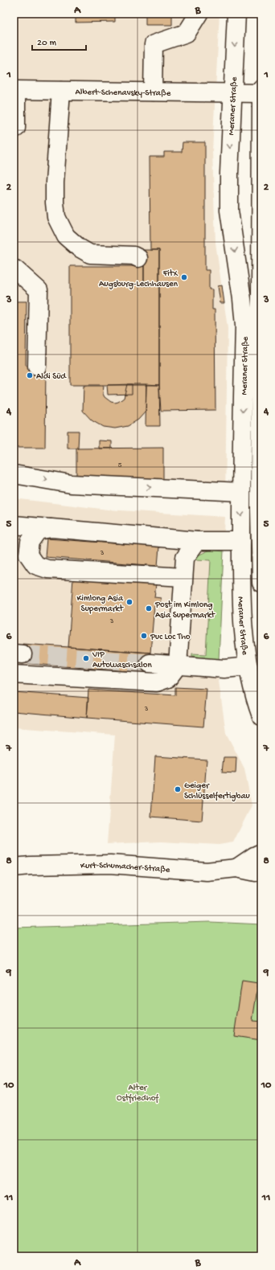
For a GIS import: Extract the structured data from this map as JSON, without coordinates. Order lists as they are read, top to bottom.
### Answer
{
  "streets": {
    "main road": ["Albert-Schenavsky-Straße", "Meraner Straße", "Kurt-Schumacher-Straße"]
  },
  "crossings": [
    ["Albert-Schenavsky-Straße", "Meraner Straße"]
  ],
  "parks": ["Alter Ostfriedhof"],
  "places": [
    "FitX Augsburg-Lechhausen",
    "Aldi Süd",
    "Kimlong Asia Supermarkt",
    "Post im Kimlong Asia Supermarkt",
    "Puc Loc Tho",
    "VIP Autowaschsalon",
    "Geiger Schlüsselfertigbau"
  ],
  "house_numbers": [
    "5",
    "3",
    "3",
    "3"
  ],
  "scale_bar": "20 m",
  "grid": {
    "columns": ["A", "B"],
    "rows": [
      "1",
      "2",
      "3",
      "4",
      "5",
      "6",
      "7",
      "8",
      "9",
      "10",
      "11"
    ]
  }
}
